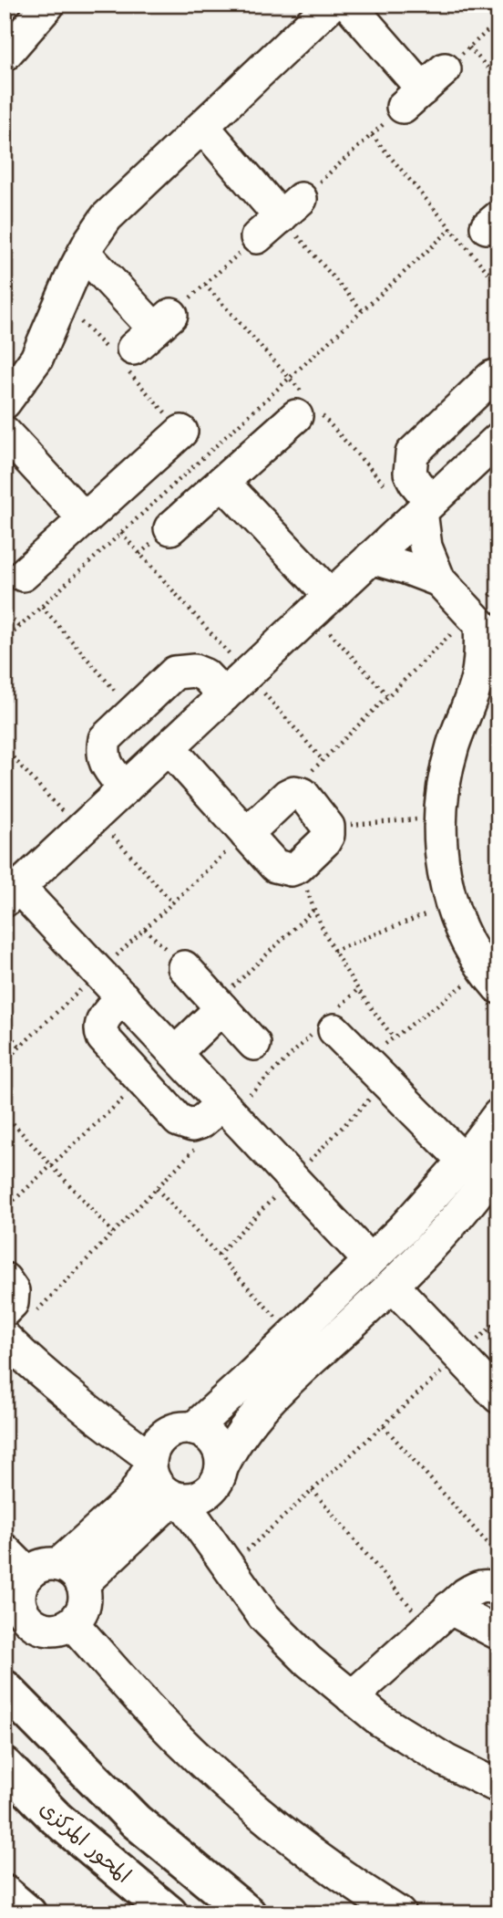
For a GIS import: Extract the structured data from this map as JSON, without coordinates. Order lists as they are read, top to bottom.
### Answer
{
  "streets": {
    "main road": ["المحور المركزى"]
  }
}
